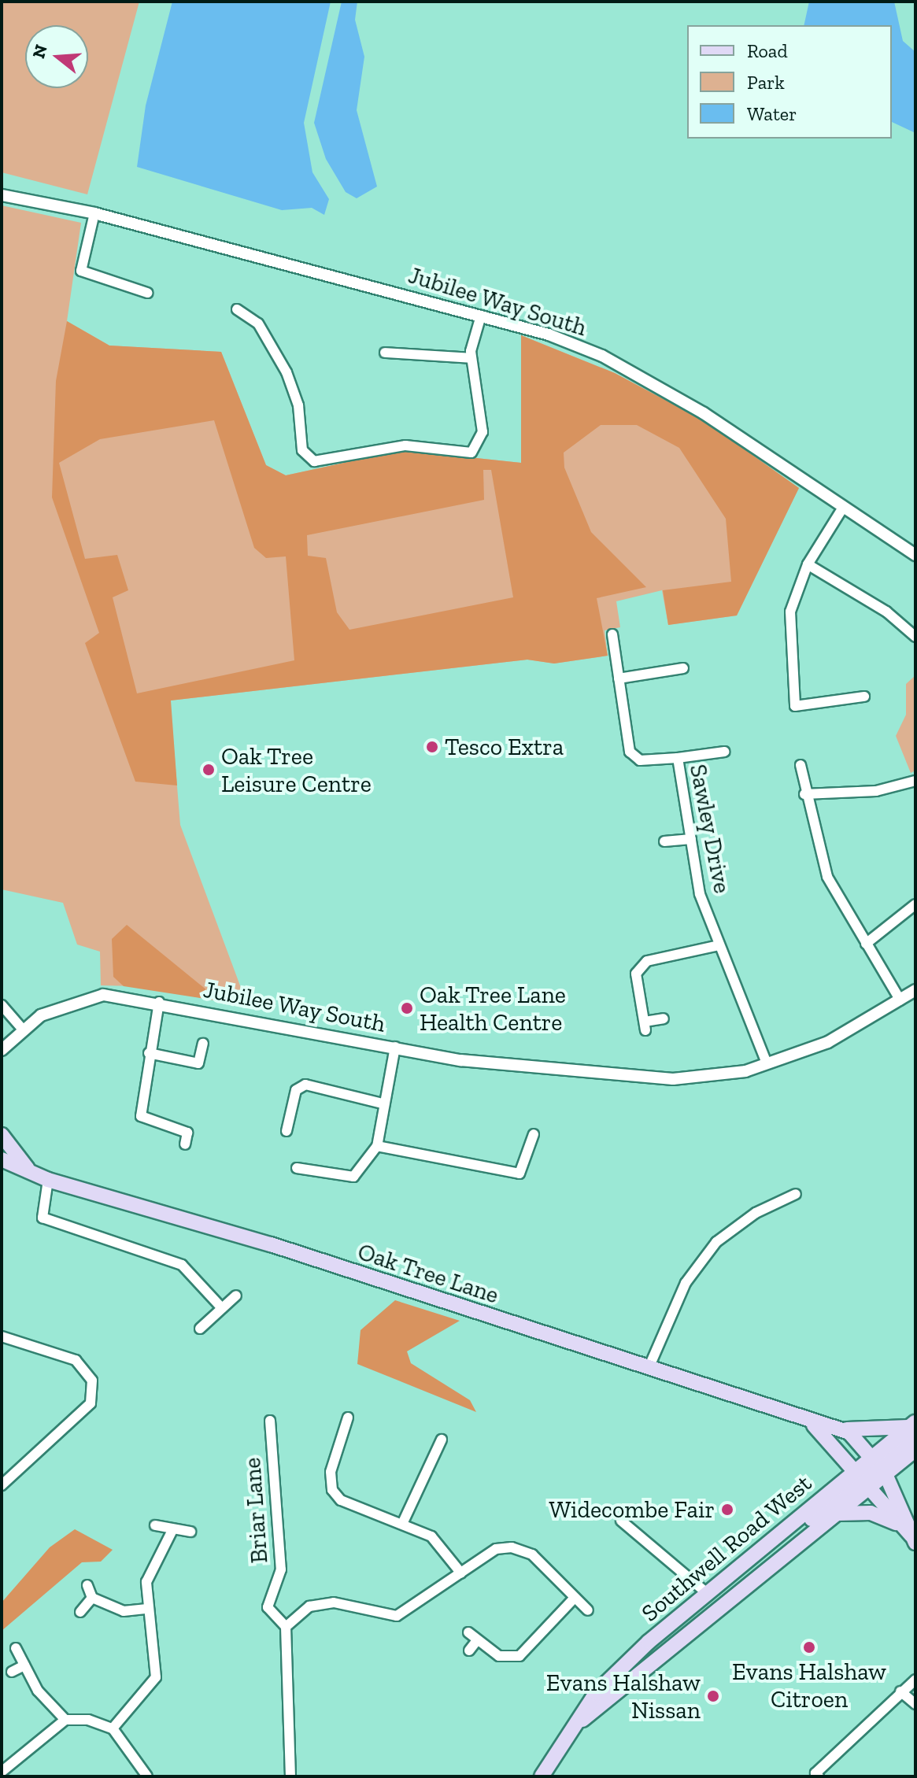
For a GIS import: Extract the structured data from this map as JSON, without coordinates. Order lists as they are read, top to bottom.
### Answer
{
  "streets": {
    "main road": ["Oak Tree Lane", "Southwell Road West"],
    "street": ["Jubilee Way South", "Sawley Drive", "Briar Lane"]
  },
  "crossings": [
    ["Jubilee Way South", "Sawley Drive"],
    ["Oak Tree Lane", "Southwell Road West"]
  ],
  "places": [
    "Tesco Extra",
    "Oak Tree Leisure Centre",
    "Oak Tree Lane Health Centre",
    "Widecombe Fair",
    "Evans Halshaw Citroen",
    "Evans Halshaw Nissan"
  ],
  "legend": ["Road", "Park", "Water"],
  "north": "left"
}
